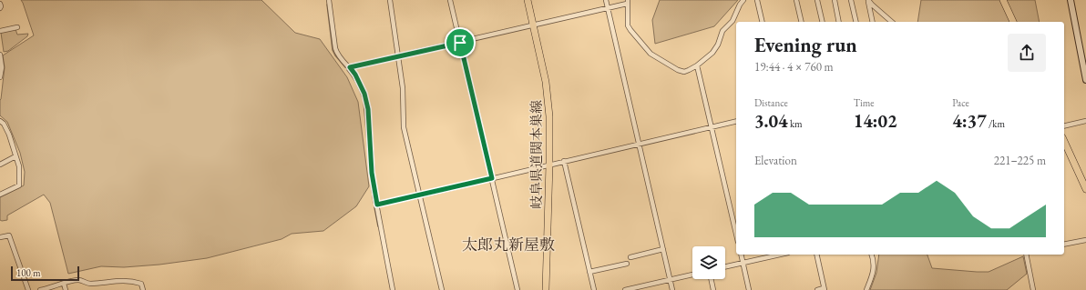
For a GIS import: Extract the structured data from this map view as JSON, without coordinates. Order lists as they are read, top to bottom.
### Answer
{
  "streets": {
    "main road": ["岐阜県道関本巣線"]
  },
  "districts": ["太郎丸新屋敷"],
  "scale_bar": "100 m",
  "page": {
    "heading": ["Evening run", "19:44 · 4 × 760 m"],
    "stats": [
      ["Distance", "3.04 km"],
      ["Time", "14:02"],
      ["Pace", "4:37 /km"]
    ],
    "chart": ["Elevation", "221–225 m"],
    "scale": "100 m"
  }
}
